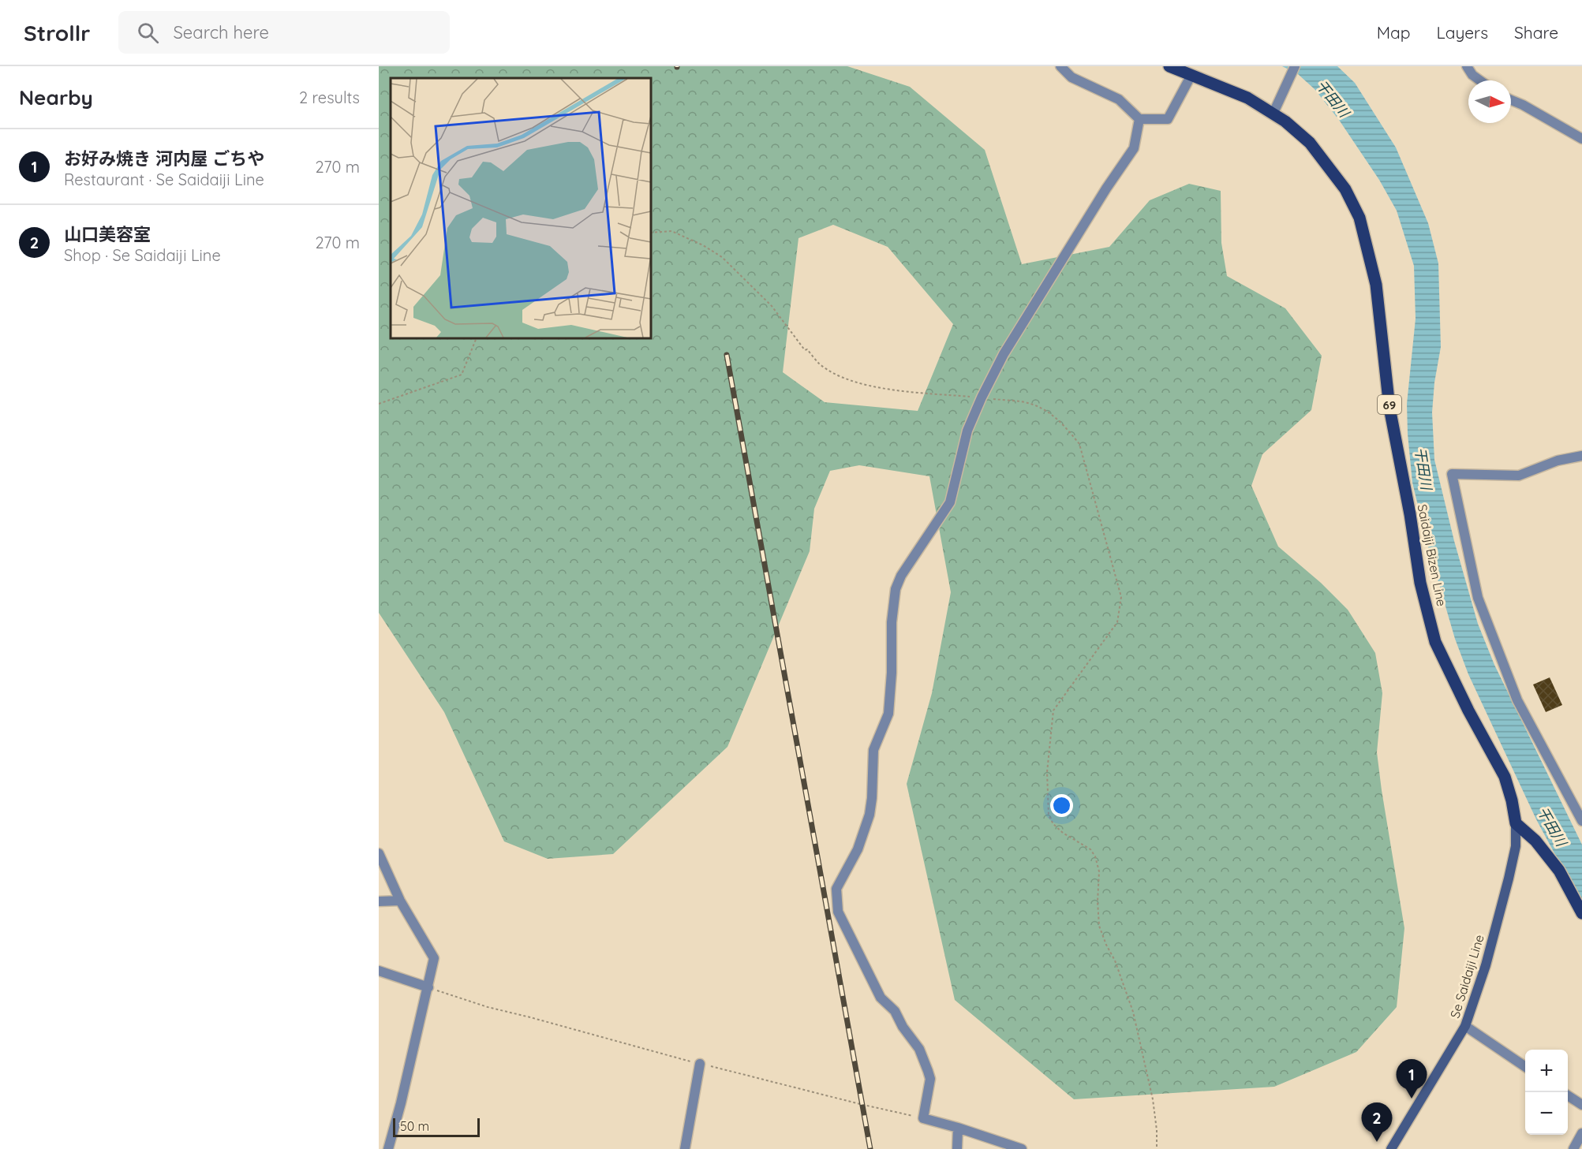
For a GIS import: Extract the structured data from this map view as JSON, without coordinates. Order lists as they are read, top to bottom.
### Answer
{
  "streets": {
    "main road": ["69", "Saidaiji Bizen Line", "Se Saidaiji Line"]
  },
  "crossings": [
    ["Saidaiji Bizen Line", "Se Saidaiji Line"]
  ],
  "water": ["干田川"],
  "scale_bar": "50 m",
  "north": "right",
  "page": {
    "header": "Strollr",
    "search": "Search here",
    "nav": ["Map", "Layers", "Share"],
    "heading": ["Nearby", "2 results"],
    "list": [
      {
        "mark": "1",
        "name": "お好み焼き 河内屋 ごちや",
        "note": "Restaurant · Se Saidaiji Line",
        "value": "270 m"
      },
      {
        "mark": "2",
        "name": "山口美容室",
        "note": "Shop · Se Saidaiji Line",
        "value": "270 m"
      }
    ],
    "map_buttons": ["+", "−"],
    "pins": ["1", "2"],
    "scale": "50 m"
  }
}
